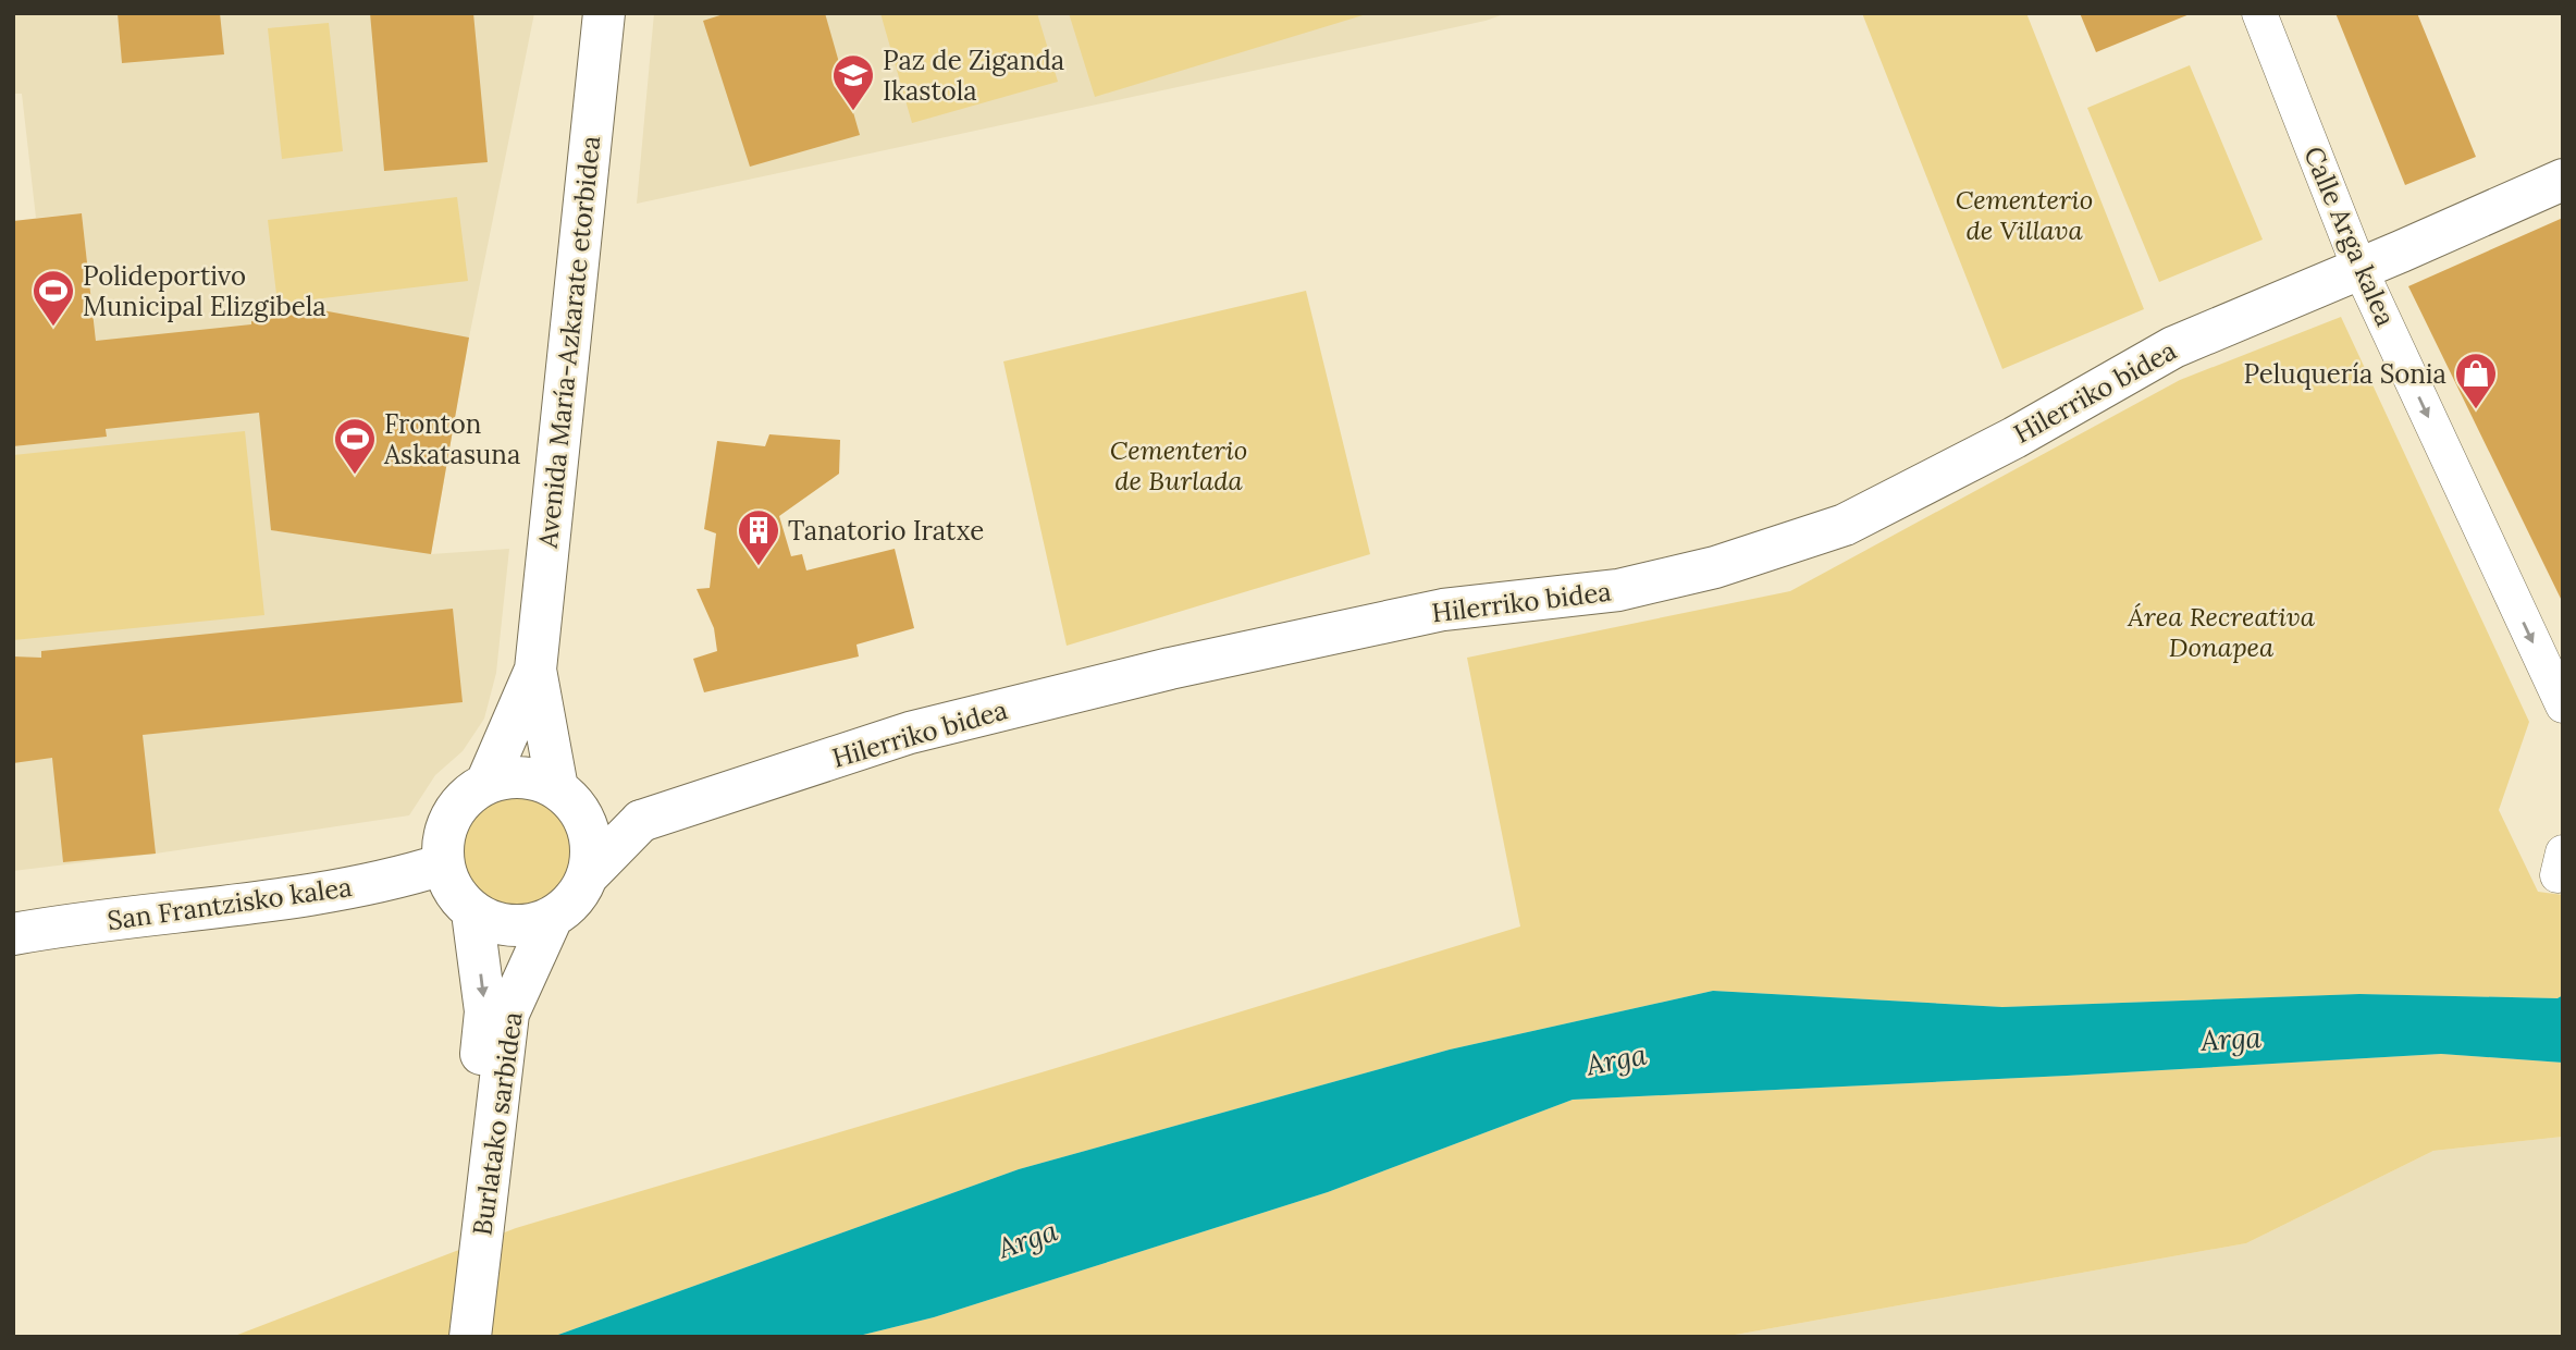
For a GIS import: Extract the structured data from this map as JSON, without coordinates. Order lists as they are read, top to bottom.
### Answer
{
  "streets": {
    "street": [
      "Calle Arga kalea",
      "Avenida María-Azkarate etorbidea",
      "Hilerriko bidea",
      "San Frantzisko kalea",
      "Burlatako sarbidea"
    ]
  },
  "crossings": [
    ["Calle Arga kalea", "Hilerriko bidea"],
    ["Hilerriko bidea", "San Frantzisko kalea"],
    ["Hilerriko bidea", "Burlatako sarbidea"],
    ["San Frantzisko kalea", "Burlatako sarbidea"]
  ],
  "one_way": ["Calle Arga kalea"],
  "water": ["Arga"],
  "parks": ["Cementerio de Villava", "Cementerio de Burlada", "Área Recreativa Donapea"],
  "places": {
    "school or university": ["Paz de Ziganda Ikastola"],
    "sports": ["Polideportivo Municipal Elizgibela", "Fronton Askatasuna"],
    "shop": ["Peluquería Sonia"],
    "building": ["Tanatorio Iratxe"]
  }
}
